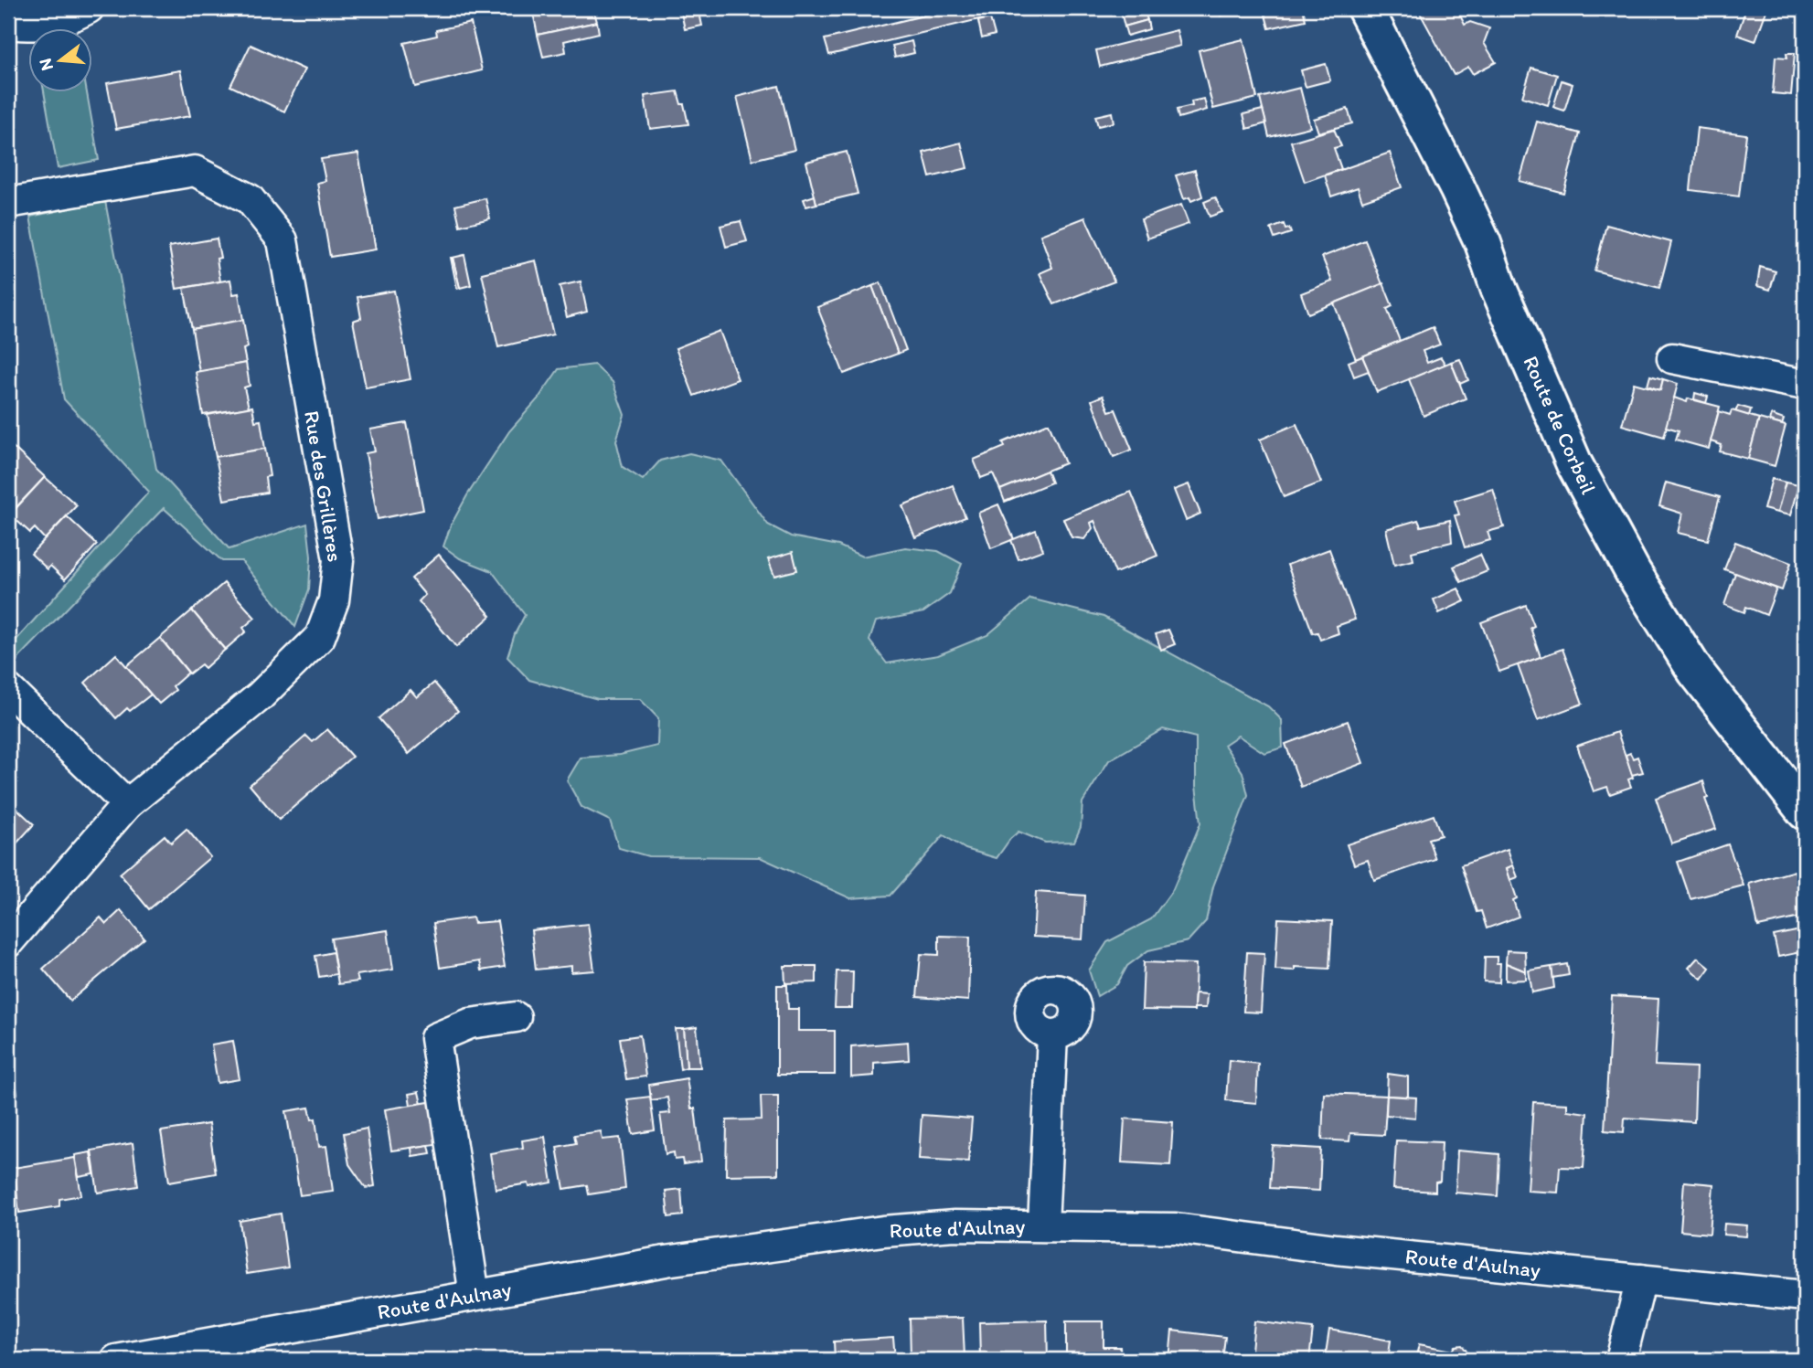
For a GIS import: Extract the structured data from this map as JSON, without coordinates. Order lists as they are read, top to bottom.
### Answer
{
  "streets": {
    "main road": ["Route de Corbeil"],
    "street": ["Rue des Grillères", "Route d'Aulnay"]
  },
  "north": "left"
}
